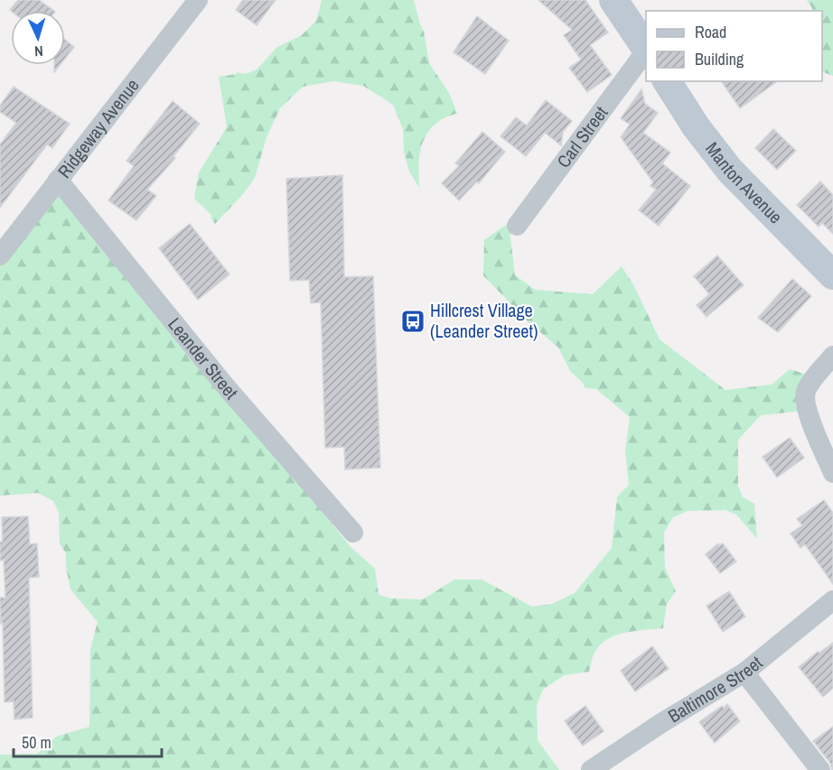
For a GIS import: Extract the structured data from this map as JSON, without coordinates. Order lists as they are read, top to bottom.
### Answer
{
  "streets": {
    "main road": ["Manton Avenue"],
    "street": [
      "Ridgeway Avenue",
      "Carl Street",
      "Leander Street",
      "Baltimore Street"
    ]
  },
  "crossings": [
    ["Ridgeway Avenue", "Leander Street"]
  ],
  "places": {
    "bus stop": ["Hillcrest Village (Leander Street)"]
  },
  "legend": ["Road", "Building"],
  "scale_bar": "50 m",
  "north": "bottom"
}
